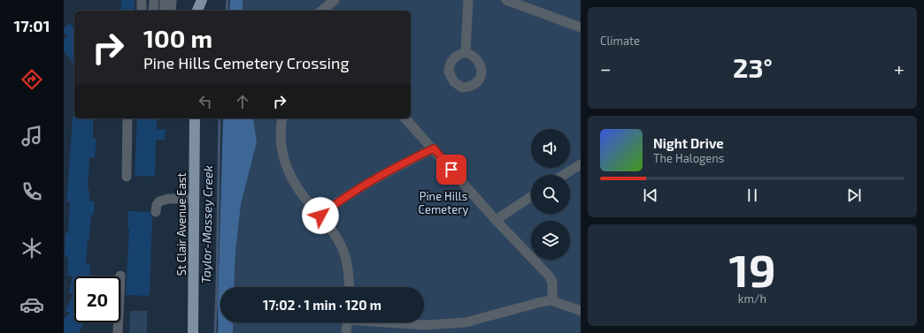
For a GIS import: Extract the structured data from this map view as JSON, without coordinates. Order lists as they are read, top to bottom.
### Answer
{
  "streets": {
    "main road": ["St Clair Avenue East"]
  },
  "water": ["Taylor-Massey Creek"],
  "parks": ["Pine Hills Cemetery"],
  "page": {
    "tabs": "17:01",
    "tile": [
      "Climate",
      ["19", "km/h"]
    ],
    "turn": ["100 m", "Pine Hills Cemetery Crossing"],
    "heat": ["−", "23°", "+"],
    "song": ["Night Drive", "The Halogens"],
    "limit": "20",
    "trip": "17:02 · 1 min · 120 m"
  }
}
